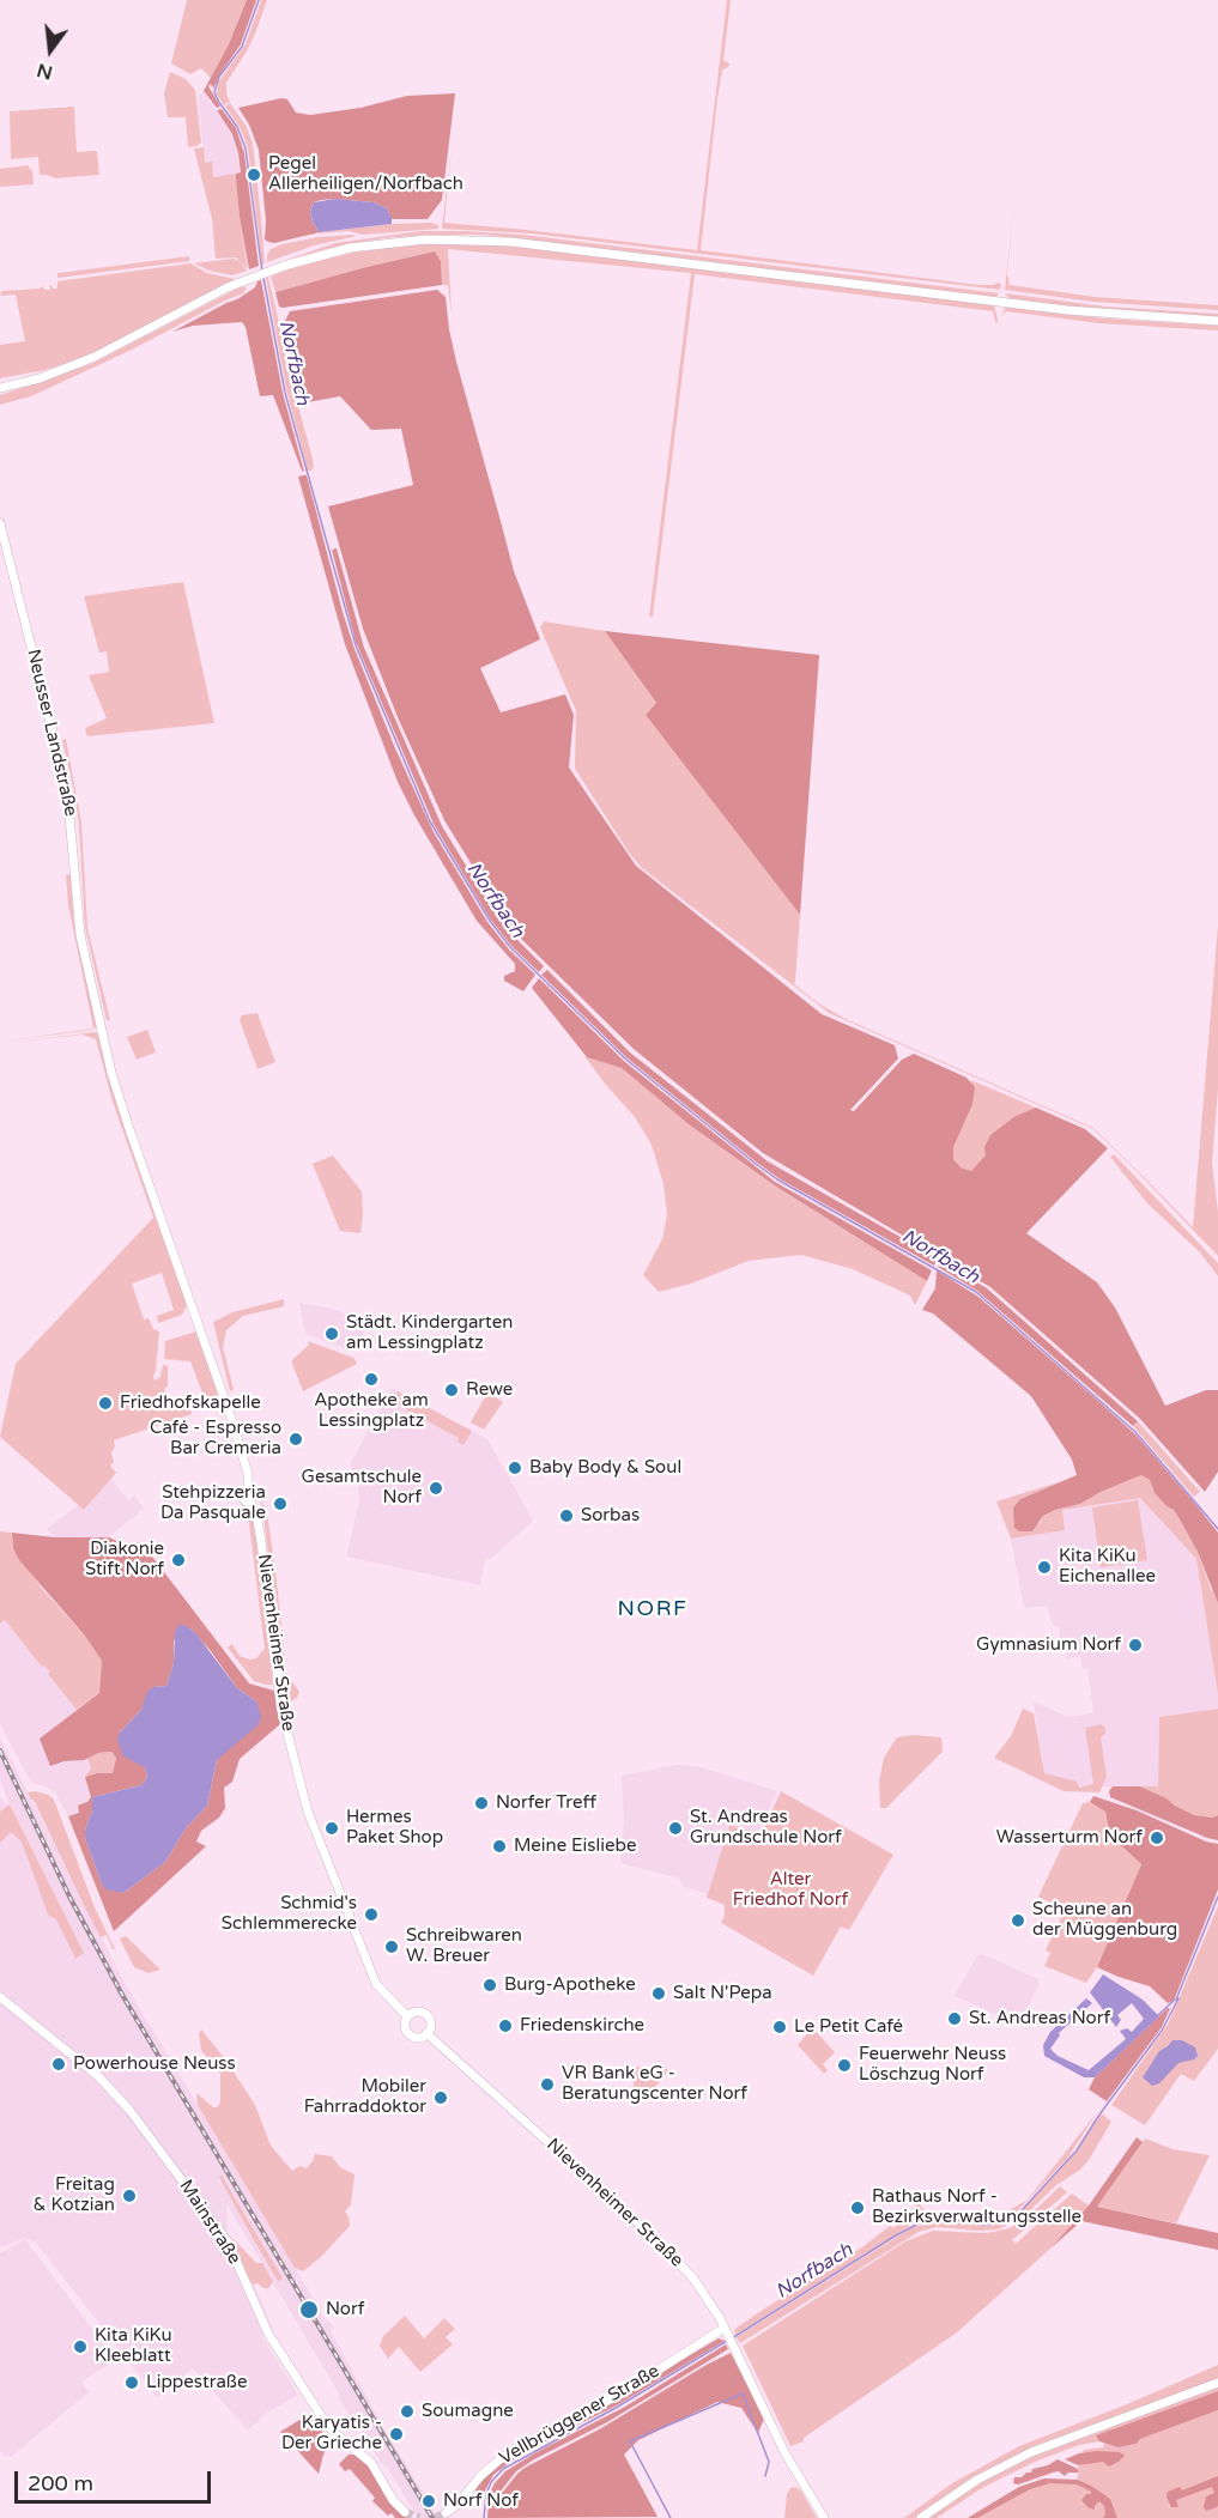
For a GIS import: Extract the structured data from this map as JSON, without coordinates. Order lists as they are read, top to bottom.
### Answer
{
  "streets": {
    "main road": [
      "Neusser Landstraße",
      "Nievenheimer Straße",
      "Mainstraße",
      "Vellbrüggener Straße"
    ]
  },
  "crossings": [
    ["Neusser Landstraße", "Nievenheimer Straße"],
    ["Nievenheimer Straße", "Vellbrüggener Straße"]
  ],
  "districts": ["NORF"],
  "water": ["Norfbach"],
  "parks": ["Alter Friedhof Norf"],
  "places": [
    "Pegel Allerheiligen/Norfbach",
    "Städt. Kindergarten am Lessingplatz",
    "Apotheke am Lessingplatz",
    "Rewe",
    "Friedhofskapelle",
    "Café - Espresso Bar Cremeria",
    "Baby Body & Soul",
    "Gesamtschule Norf",
    "Stehpizzeria Da Pasquale",
    "Sorbas",
    "Diakonie Stift Norf",
    "Kita KiKu Eichenallee",
    "Gymnasium Norf",
    "Norfer Treff",
    "Hermes Paket Shop",
    "St. Andreas Grundschule Norf",
    "Wasserturm Norf",
    "Meine Eisliebe",
    "Schmid's Schlemmerecke",
    "Scheune an der Müggenburg",
    "Schreibwaren W. Breuer",
    "Burg-Apotheke",
    "Salt N'Pepa",
    "St. Andreas Norf",
    "Friedenskirche",
    "Le Petit Café",
    "Powerhouse Neuss",
    "Feuerwehr Neuss Löschzug Norf",
    "VR Bank eG - Beratungscenter Norf",
    "Mobiler Fahrraddoktor",
    "Freitag & Kotzian",
    "Rathaus Norf - Bezirksverwaltungsstelle",
    "Norf",
    "Kita KiKu Kleeblatt",
    "Lippestraße",
    "Soumagne",
    "Karyatis - Der Grieche",
    "Norf Nof"
  ],
  "scale_bar": "200 m",
  "north": "bottom"
}
